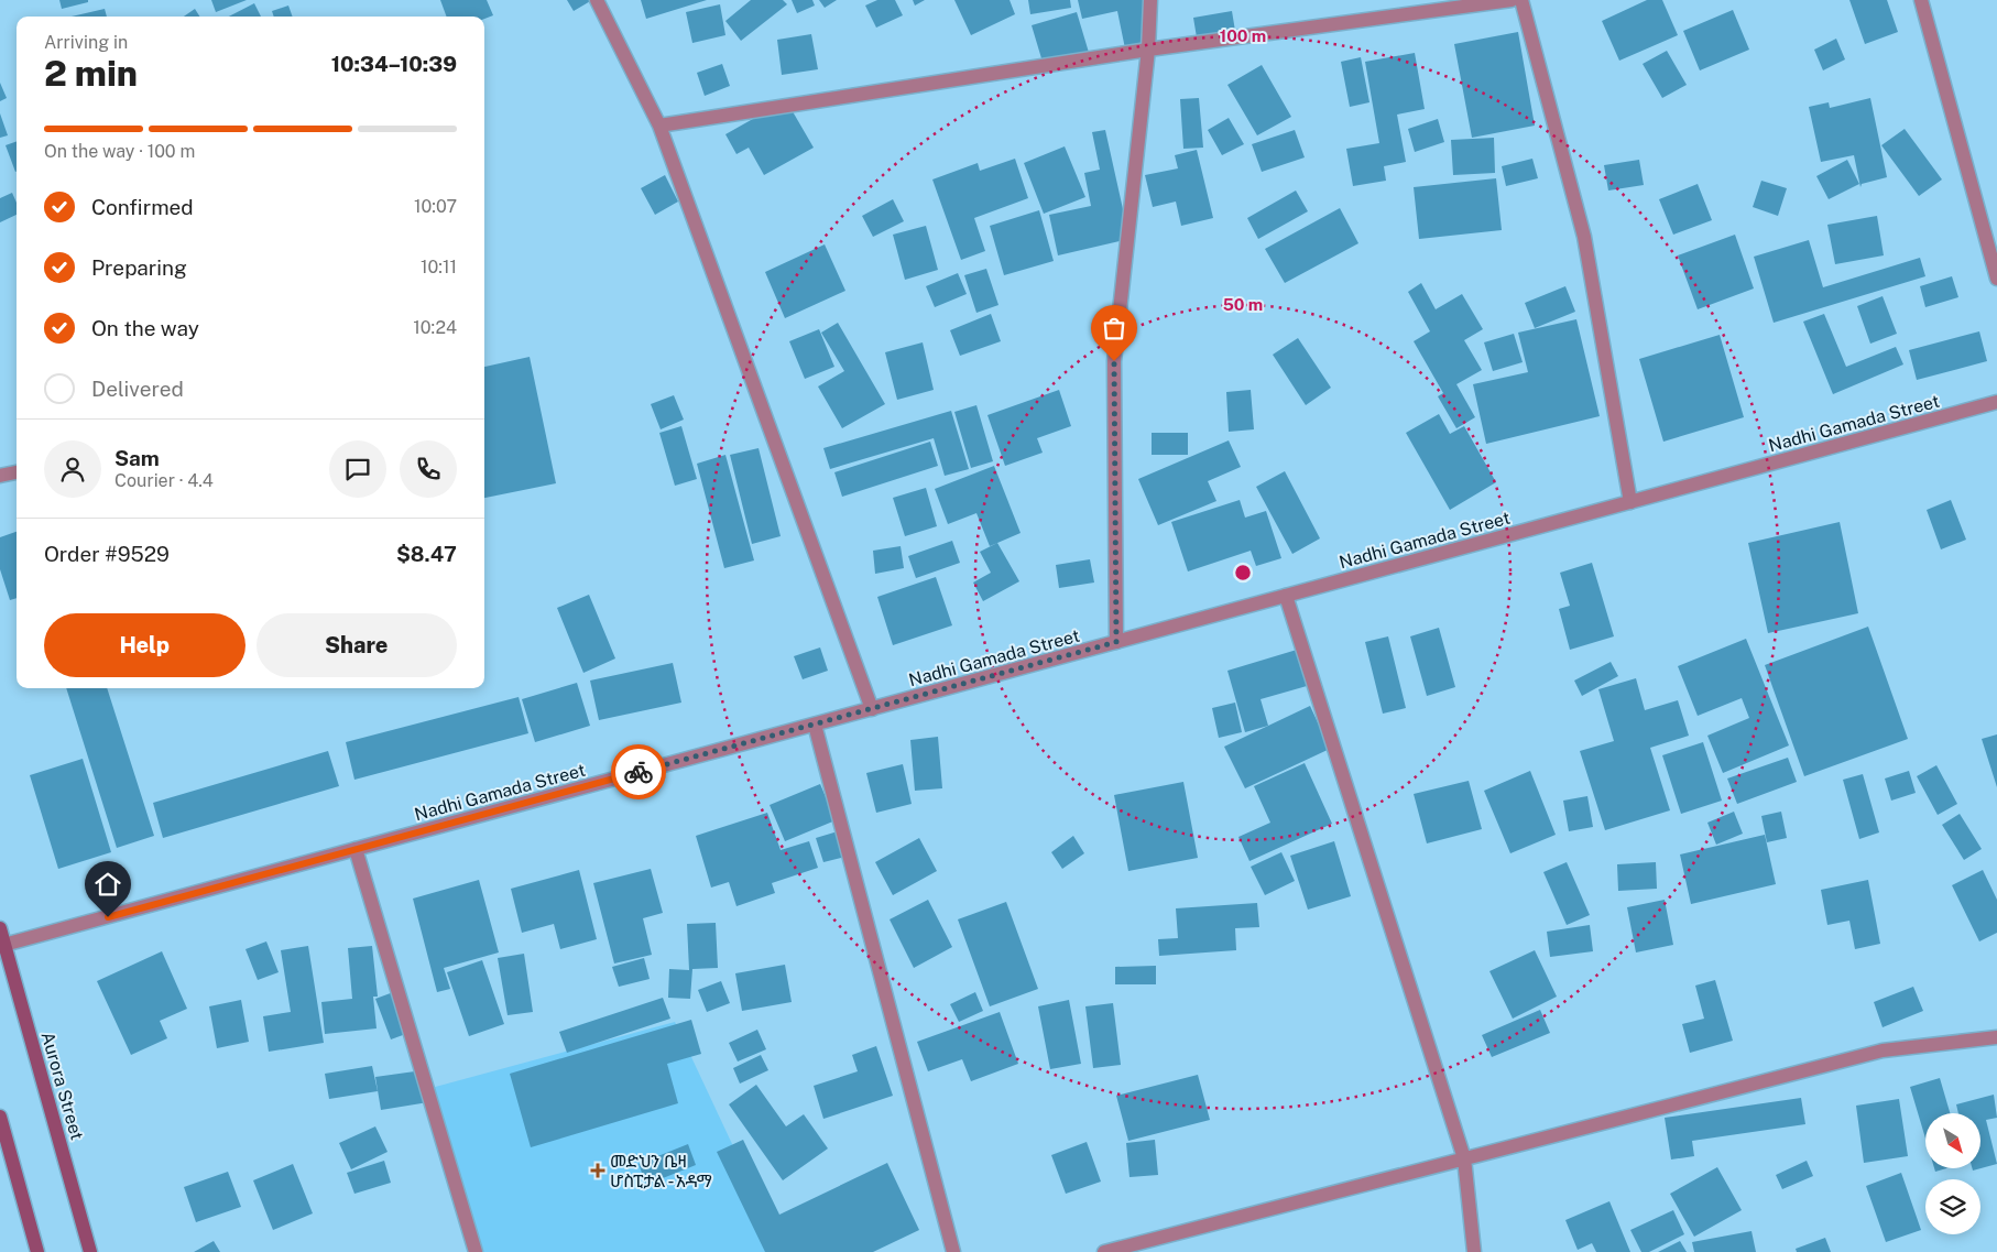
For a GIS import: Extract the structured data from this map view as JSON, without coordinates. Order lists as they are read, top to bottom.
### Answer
{
  "streets": {
    "main road": ["Aurora Street"],
    "street": ["Nadhi Gamada Street"]
  },
  "crossings": [
    ["Nadhi Gamada Street", "Aurora Street"]
  ],
  "places": {
    "health": ["መድህን ቤዛ ሆስፒታል - አዳማ"]
  },
  "north": "bottom right",
  "page": {
    "heading": ["2 min", "Arriving in", "10:34–10:39"],
    "panel": [
      "Sam",
      "Courier · 4.4",
      "Order #9529",
      "$8.47"
    ],
    "bar": "On the way · 100 m",
    "list": [
      ["Confirmed", "10:07"],
      ["Preparing", "10:11"],
      ["On the way", "10:24"],
      "Delivered"
    ],
    "buttons": ["Help", "Share"]
  },
  "rings": ["100 m", "50 m"]
}
